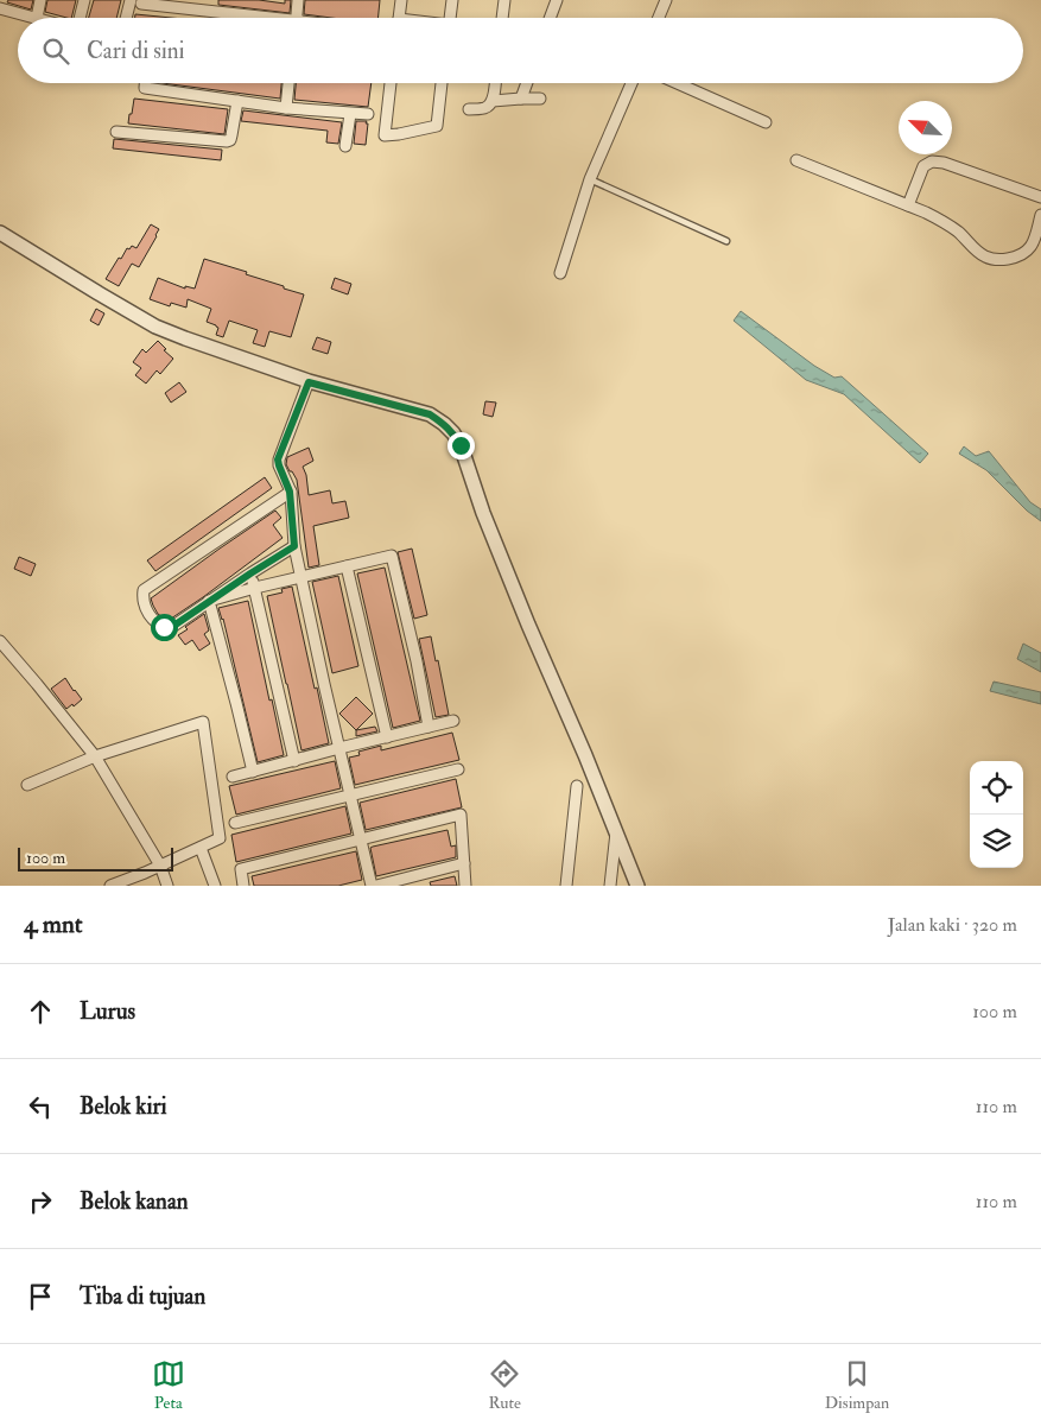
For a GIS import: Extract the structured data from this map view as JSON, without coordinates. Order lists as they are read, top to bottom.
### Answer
{
  "scale_bar": "100 m",
  "north": "top left",
  "page": {
    "search": "Cari di sini",
    "scale": "100 m",
    "heading": ["4 mnt", "Jalan kaki · 320 m"],
    "list": [
      ["Lurus", "100 m"],
      ["Belok kiri", "110 m"],
      ["Belok kanan", "110 m"],
      "Tiba di tujuan"
    ],
    "nav": ["Peta", "Rute", "Disimpan"]
  }
}
